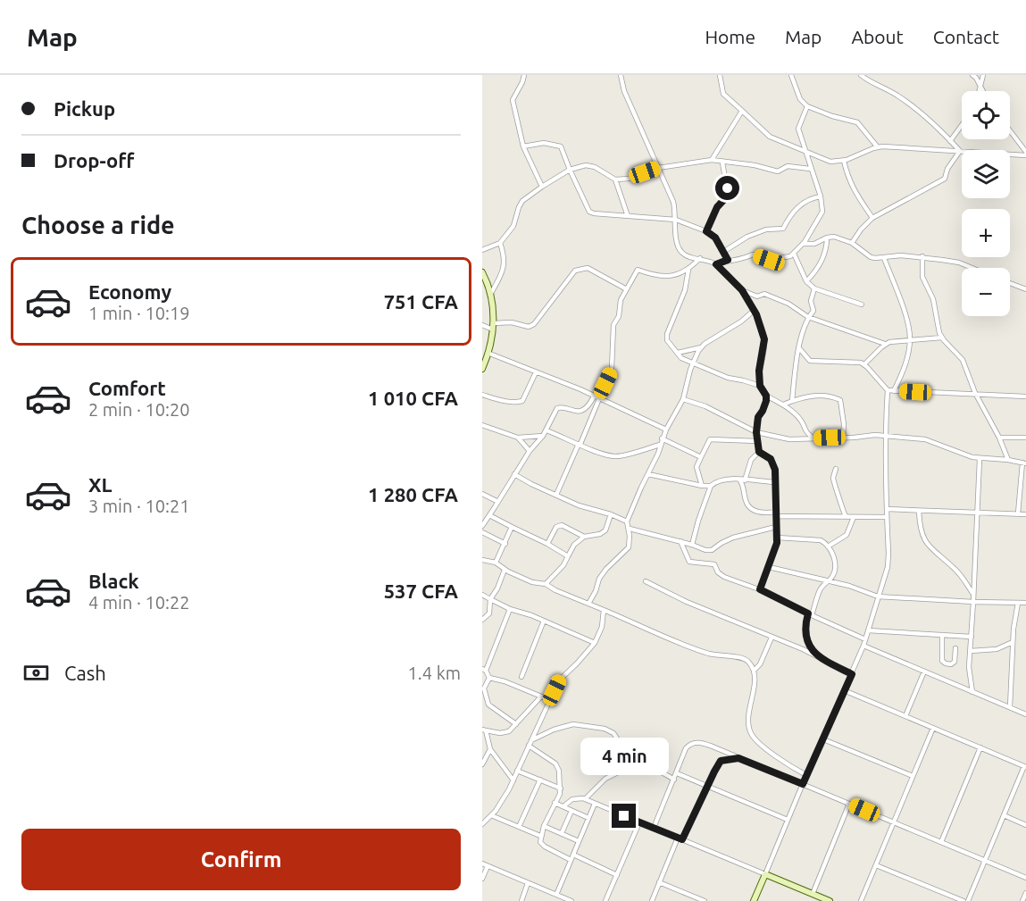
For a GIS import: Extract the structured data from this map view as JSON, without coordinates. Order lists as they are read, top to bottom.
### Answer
{
  "page": {
    "header": "Map",
    "nav": [
      "Home",
      "Map",
      "About",
      "Contact"
    ],
    "banner": ["Pickup", "Drop-off"],
    "map_buttons": ["+", "−"],
    "heading": "Choose a ride",
    "list": [
      {
        "name": "Economy",
        "note": "1 min · 10:19",
        "value": "751 CFA"
      },
      {
        "name": "Comfort",
        "note": "2 min · 10:20",
        "value": "1 010 CFA"
      },
      {
        "name": "XL",
        "note": "3 min · 10:21",
        "value": "1 280 CFA"
      },
      {
        "name": "Black",
        "note": "4 min · 10:22",
        "value": "537 CFA"
      }
    ],
    "pay": ["Cash", "1.4 km"],
    "bubble": "4 min",
    "buttons": "Confirm"
  }
}
